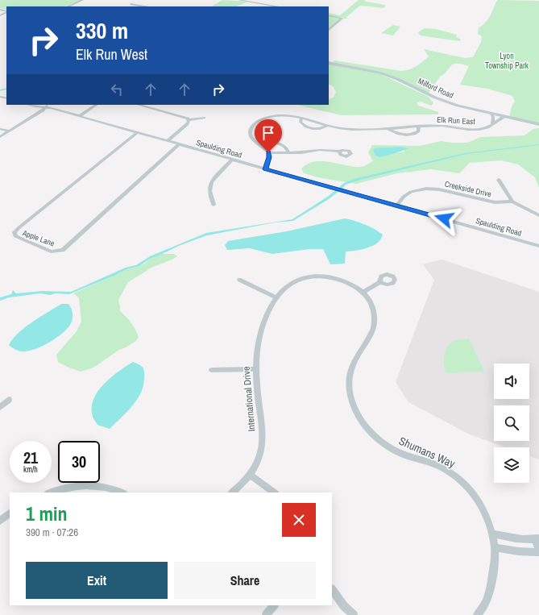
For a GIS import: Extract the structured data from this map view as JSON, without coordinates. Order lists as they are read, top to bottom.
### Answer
{
  "streets": {
    "street": [
      "Milford Road",
      "Elk Run East",
      "Spaulding Road",
      "Creekside Drive",
      "Apple Lane",
      "International Drive",
      "Shumans Way"
    ]
  },
  "crossings": [
    ["Milford Road", "Elk Run East"],
    ["Spaulding Road", "Creekside Drive"],
    ["Spaulding Road", "Apple Lane"],
    ["International Drive", "Shumans Way"]
  ],
  "parks": ["Lyon Township Park"],
  "page": {
    "turn": ["330 m", "Elk Run West"],
    "speed": "21 km/h",
    "limit": "30",
    "heading": ["1 min", "390 m · 07:26"],
    "buttons": ["Exit", "Share"]
  }
}
